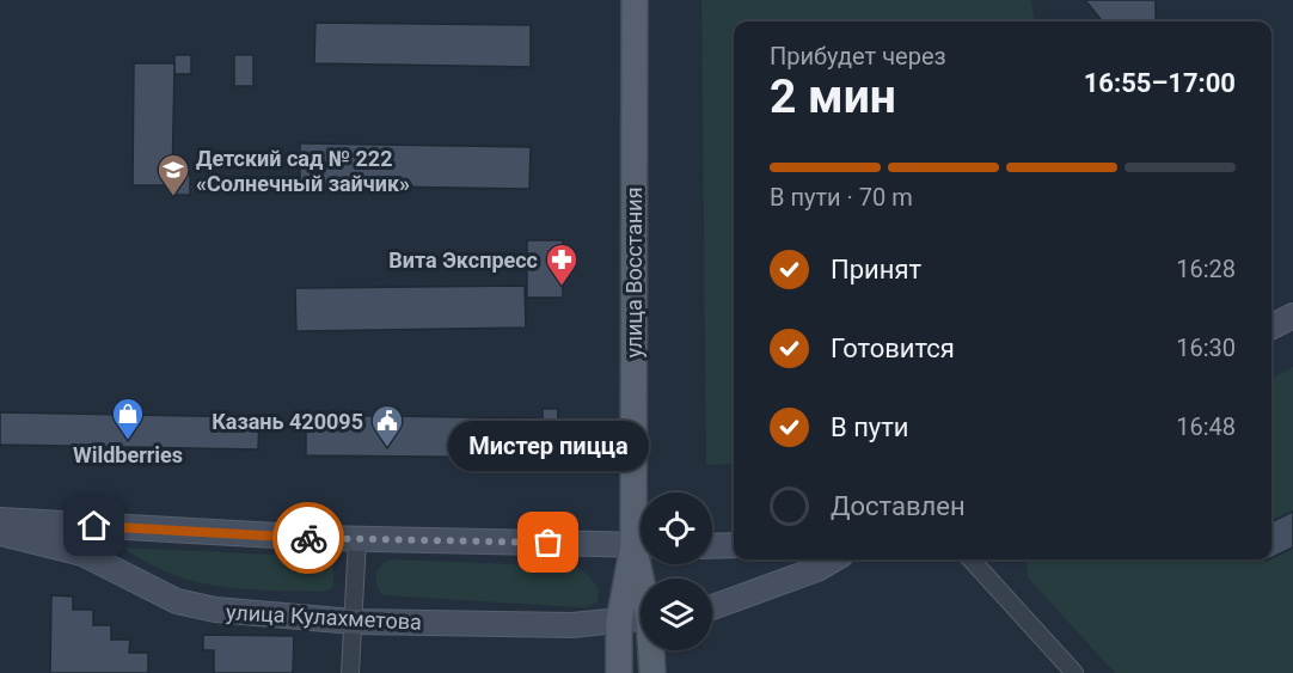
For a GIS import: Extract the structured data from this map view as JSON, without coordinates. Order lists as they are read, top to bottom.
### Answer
{
  "streets": {
    "main road": ["улица Восстания", "улица Кулахметова"]
  },
  "crossings": [
    ["улица Восстания", "улица Кулахметова"]
  ],
  "places": {
    "school or university": ["Детский сад № 222 «Солнечный зайчик»"],
    "pharmacy": ["Вита Экспресс"],
    "shop": ["Wildberries"],
    "public building": ["Казань 420095"],
    "other": ["Мистер пицца"]
  },
  "page": {
    "heading": ["2 мин", "Прибудет через", "16:55–17:00"],
    "bar": "В пути · 70 m",
    "list": [
      ["Принят", "16:28"],
      ["Готовится", "16:30"],
      ["В пути", "16:48"],
      "Доставлен"
    ],
    "bubble": "Мистер пицца"
  }
}
